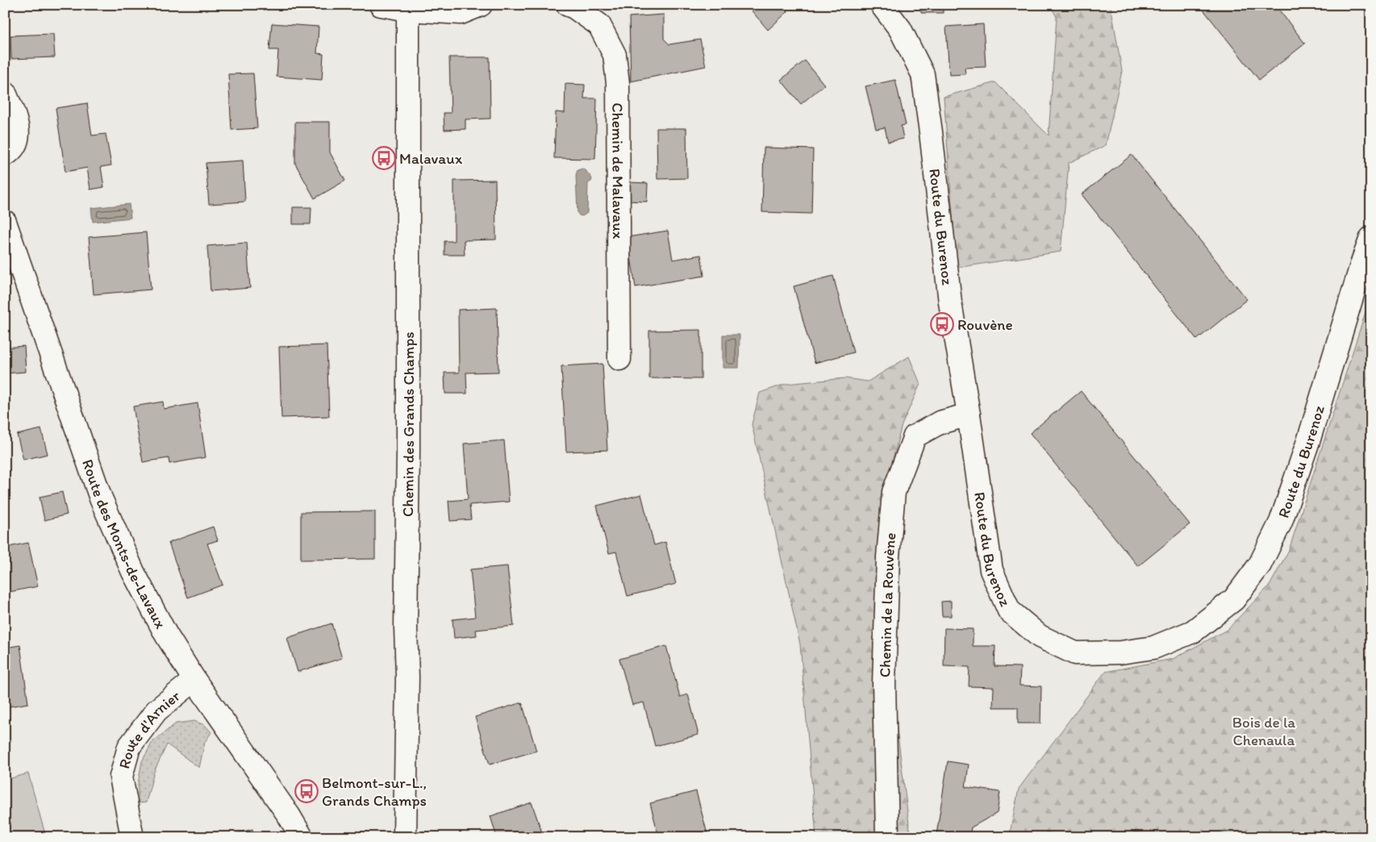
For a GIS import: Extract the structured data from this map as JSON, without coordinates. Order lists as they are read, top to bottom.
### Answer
{
  "streets": {
    "street": [
      "Chemin de Malavaux",
      "Route du Burenoz",
      "Chemin des Grands Champs",
      "Route des Monts-de-Lavaux",
      "Chemin de la Rouvène",
      "Route d'Arnier"
    ]
  },
  "crossings": [
    ["Route du Burenoz", "Chemin de la Rouvène"],
    ["Route des Monts-de-Lavaux", "Route d'Arnier"]
  ],
  "parks": ["Bois de la Chenaula"],
  "places": {
    "bus stop": ["Malavaux", "Rouvène", "Belmont-sur-L., Grands Champs"]
  }
}
